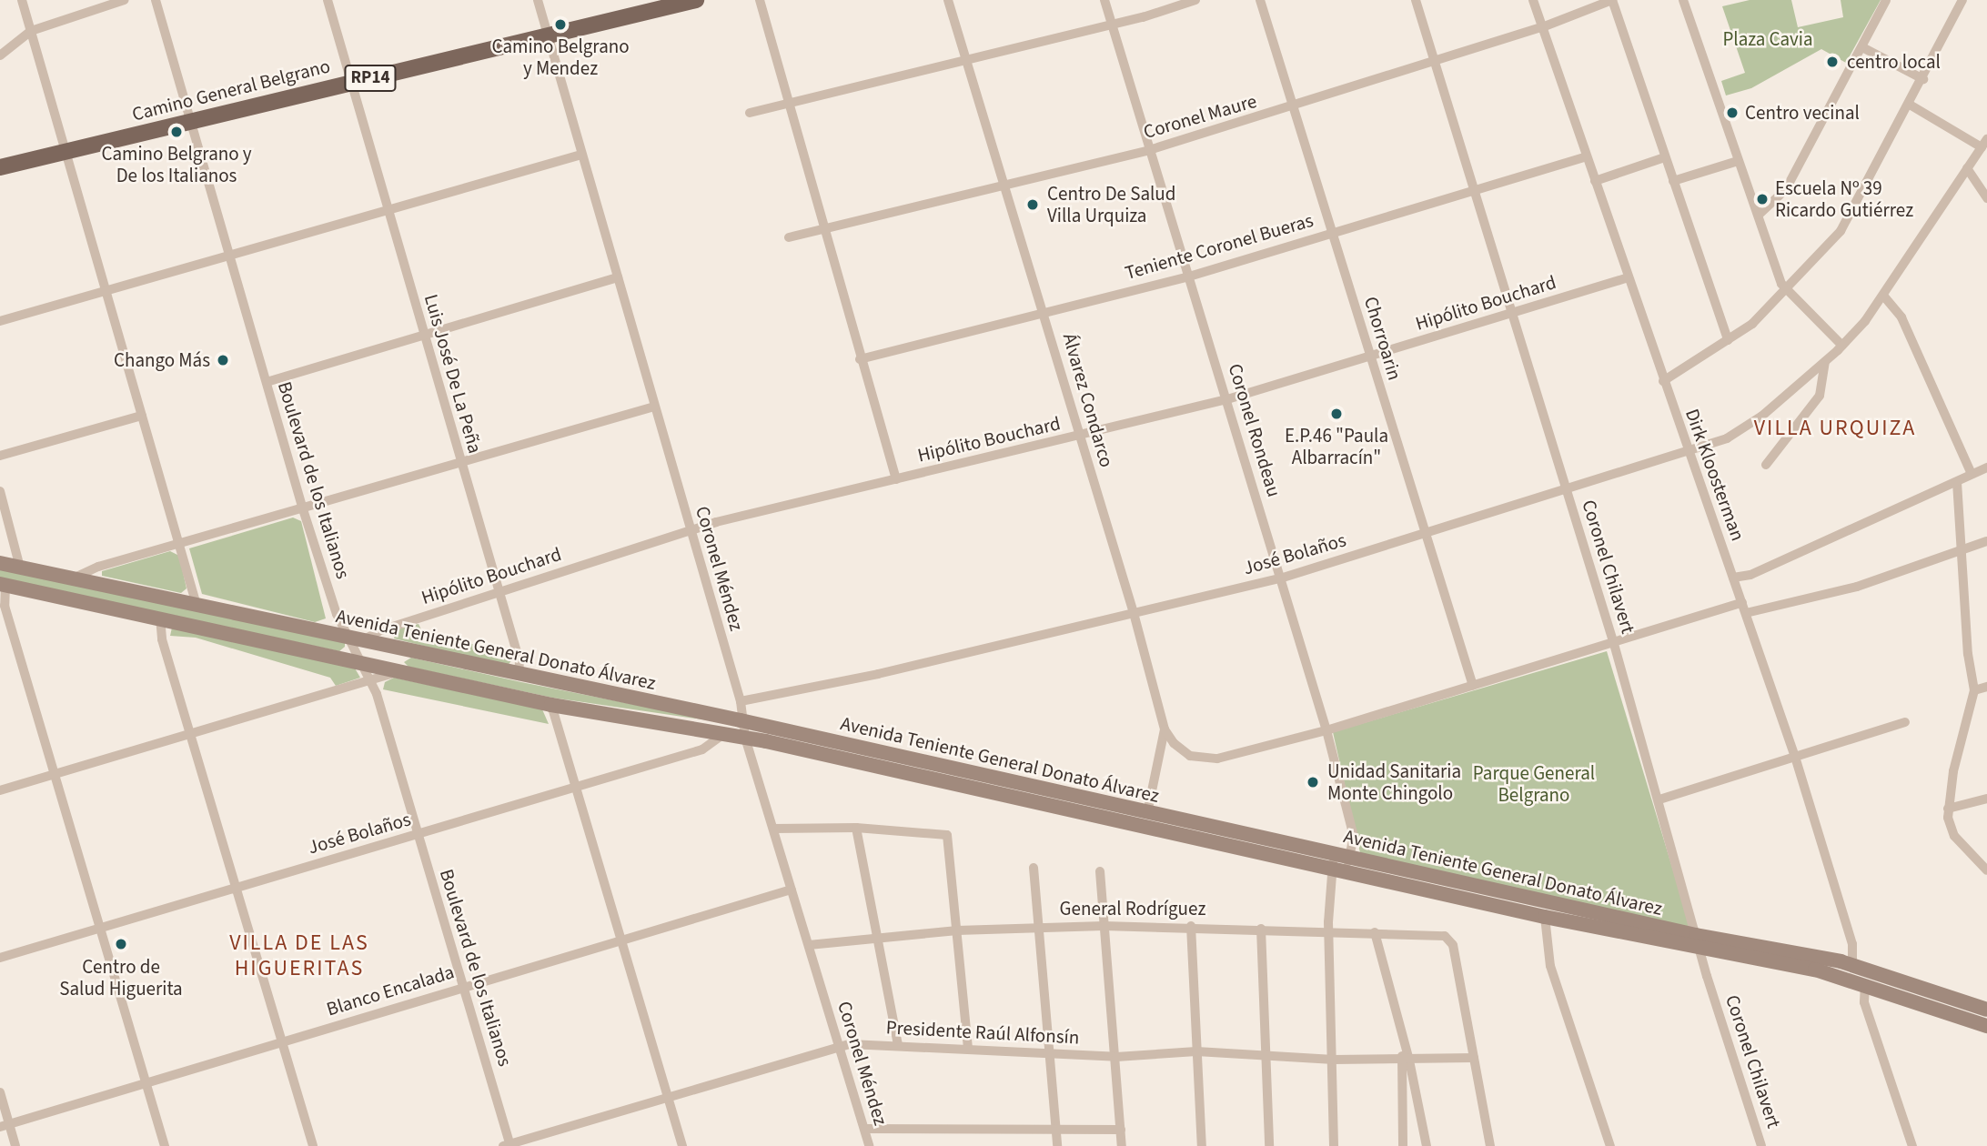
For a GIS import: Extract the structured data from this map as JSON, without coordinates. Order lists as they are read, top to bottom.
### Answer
{
  "streets": {
    "main road": ["RP14", "Camino General Belgrano", "Avenida Teniente General Donato Álvarez"],
    "street": [
      "Coronel Maure",
      "Teniente Coronel Bueras",
      "Hipólito Bouchard",
      "Chorroarin",
      "Luis José De La Peña",
      "Álvarez Condarco",
      "Coronel Rondeau",
      "Dirk Kloosterman",
      "Boulevard de los Italianos",
      "José Bolaños",
      "Coronel Chilavert",
      "Coronel Méndez",
      "General Rodríguez",
      "Blanco Encalada",
      "Presidente Raúl Alfonsín"
    ]
  },
  "crossings": [
    ["Camino General Belgrano", "Luis José De La Peña"],
    ["Camino General Belgrano", "Boulevard de los Italianos"],
    ["Camino General Belgrano", "Coronel Méndez"],
    ["Coronel Maure", "Chorroarin"],
    ["Coronel Maure", "Álvarez Condarco"],
    ["Coronel Maure", "Coronel Rondeau"],
    ["Coronel Maure", "Dirk Kloosterman"],
    ["Coronel Maure", "Coronel Chilavert"],
    ["Teniente Coronel Bueras", "Chorroarin"],
    ["Teniente Coronel Bueras", "Álvarez Condarco"],
    ["Teniente Coronel Bueras", "Coronel Rondeau"],
    ["Teniente Coronel Bueras", "Dirk Kloosterman"],
    ["Teniente Coronel Bueras", "Coronel Chilavert"],
    ["Hipólito Bouchard", "Chorroarin"],
    ["Hipólito Bouchard", "Luis José De La Peña"],
    ["Hipólito Bouchard", "Álvarez Condarco"],
    ["Hipólito Bouchard", "Coronel Rondeau"],
    ["Hipólito Bouchard", "Dirk Kloosterman"],
    ["Hipólito Bouchard", "Coronel Chilavert"],
    ["Hipólito Bouchard", "Coronel Méndez"],
    ["Hipólito Bouchard", "Avenida Teniente General Donato Álvarez"],
    ["Chorroarin", "José Bolaños"],
    ["Luis José De La Peña", "Avenida Teniente General Donato Álvarez"],
    ["Álvarez Condarco", "José Bolaños"],
    ["Álvarez Condarco", "Avenida Teniente General Donato Álvarez"],
    ["Coronel Rondeau", "José Bolaños"],
    ["Coronel Rondeau", "Avenida Teniente General Donato Álvarez"],
    ["Coronel Rondeau", "General Rodríguez"],
    ["Coronel Rondeau", "Presidente Raúl Alfonsín"],
    ["Dirk Kloosterman", "José Bolaños"],
    ["Dirk Kloosterman", "Avenida Teniente General Donato Álvarez"],
    ["Boulevard de los Italianos", "José Bolaños"],
    ["Boulevard de los Italianos", "Avenida Teniente General Donato Álvarez"],
    ["Boulevard de los Italianos", "Blanco Encalada"],
    ["Boulevard de los Italianos", "Presidente Raúl Alfonsín"],
    ["José Bolaños", "Coronel Chilavert"],
    ["José Bolaños", "Coronel Méndez"],
    ["José Bolaños", "Avenida Teniente General Donato Álvarez"],
    ["Coronel Chilavert", "Avenida Teniente General Donato Álvarez"],
    ["Coronel Méndez", "Avenida Teniente General Donato Álvarez"],
    ["Coronel Méndez", "General Rodríguez"],
    ["Coronel Méndez", "Blanco Encalada"],
    ["Coronel Méndez", "Presidente Raúl Alfonsín"],
    ["General Rodríguez", "Presidente Raúl Alfonsín"]
  ],
  "districts": ["VILLA URQUIZA", "VILLA DE LAS HIGUERITAS"],
  "parks": ["Plaza Cavia", "Parque General Belgrano"],
  "places": [
    "Camino Belgrano y Mendez",
    "centro local",
    "Centro vecinal",
    "Camino Belgrano y De los Italianos",
    "Escuela Nº 39 Ricardo Gutiérrez",
    "Centro De Salud Villa Urquiza",
    "Chango Más",
    "E.P.46 \"Paula Albarracín\"",
    "Unidad Sanitaria Monte Chingolo",
    "Centro de Salud Higuerita"
  ]
}
